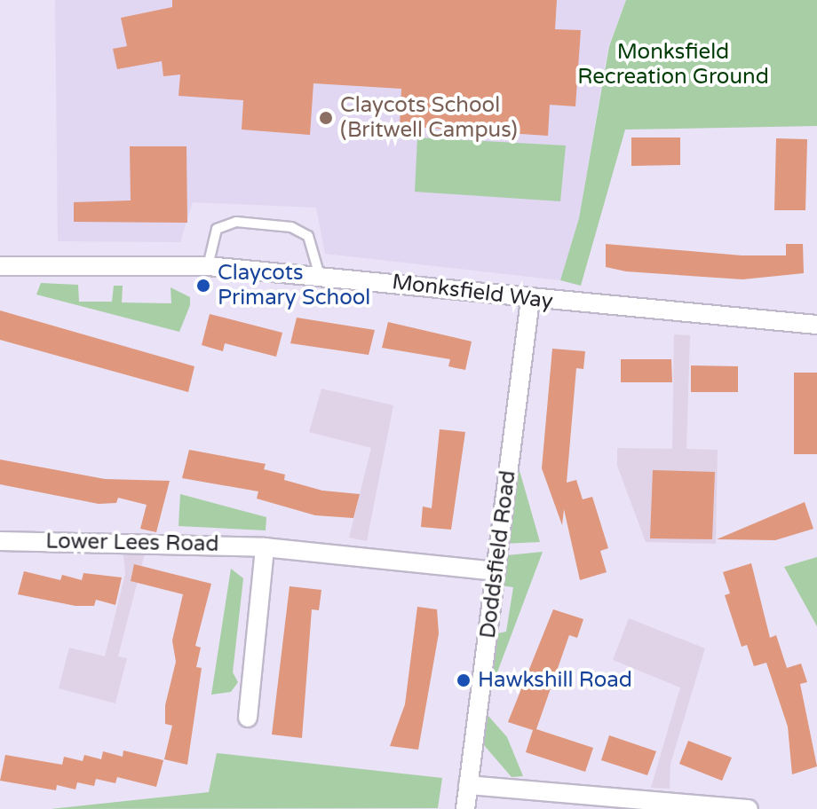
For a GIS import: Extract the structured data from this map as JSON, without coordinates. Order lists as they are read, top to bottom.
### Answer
{
  "streets": {
    "street": ["Monksfield Way", "Lower Lees Road", "Doddsfield Road"]
  },
  "crossings": [
    ["Monksfield Way", "Doddsfield Road"],
    ["Lower Lees Road", "Doddsfield Road"]
  ],
  "parks": ["Monksfield Recreation Ground"],
  "places": ["Claycots School (Britwell Campus)", "Claycots Primary School", "Hawkshill Road"]
}
